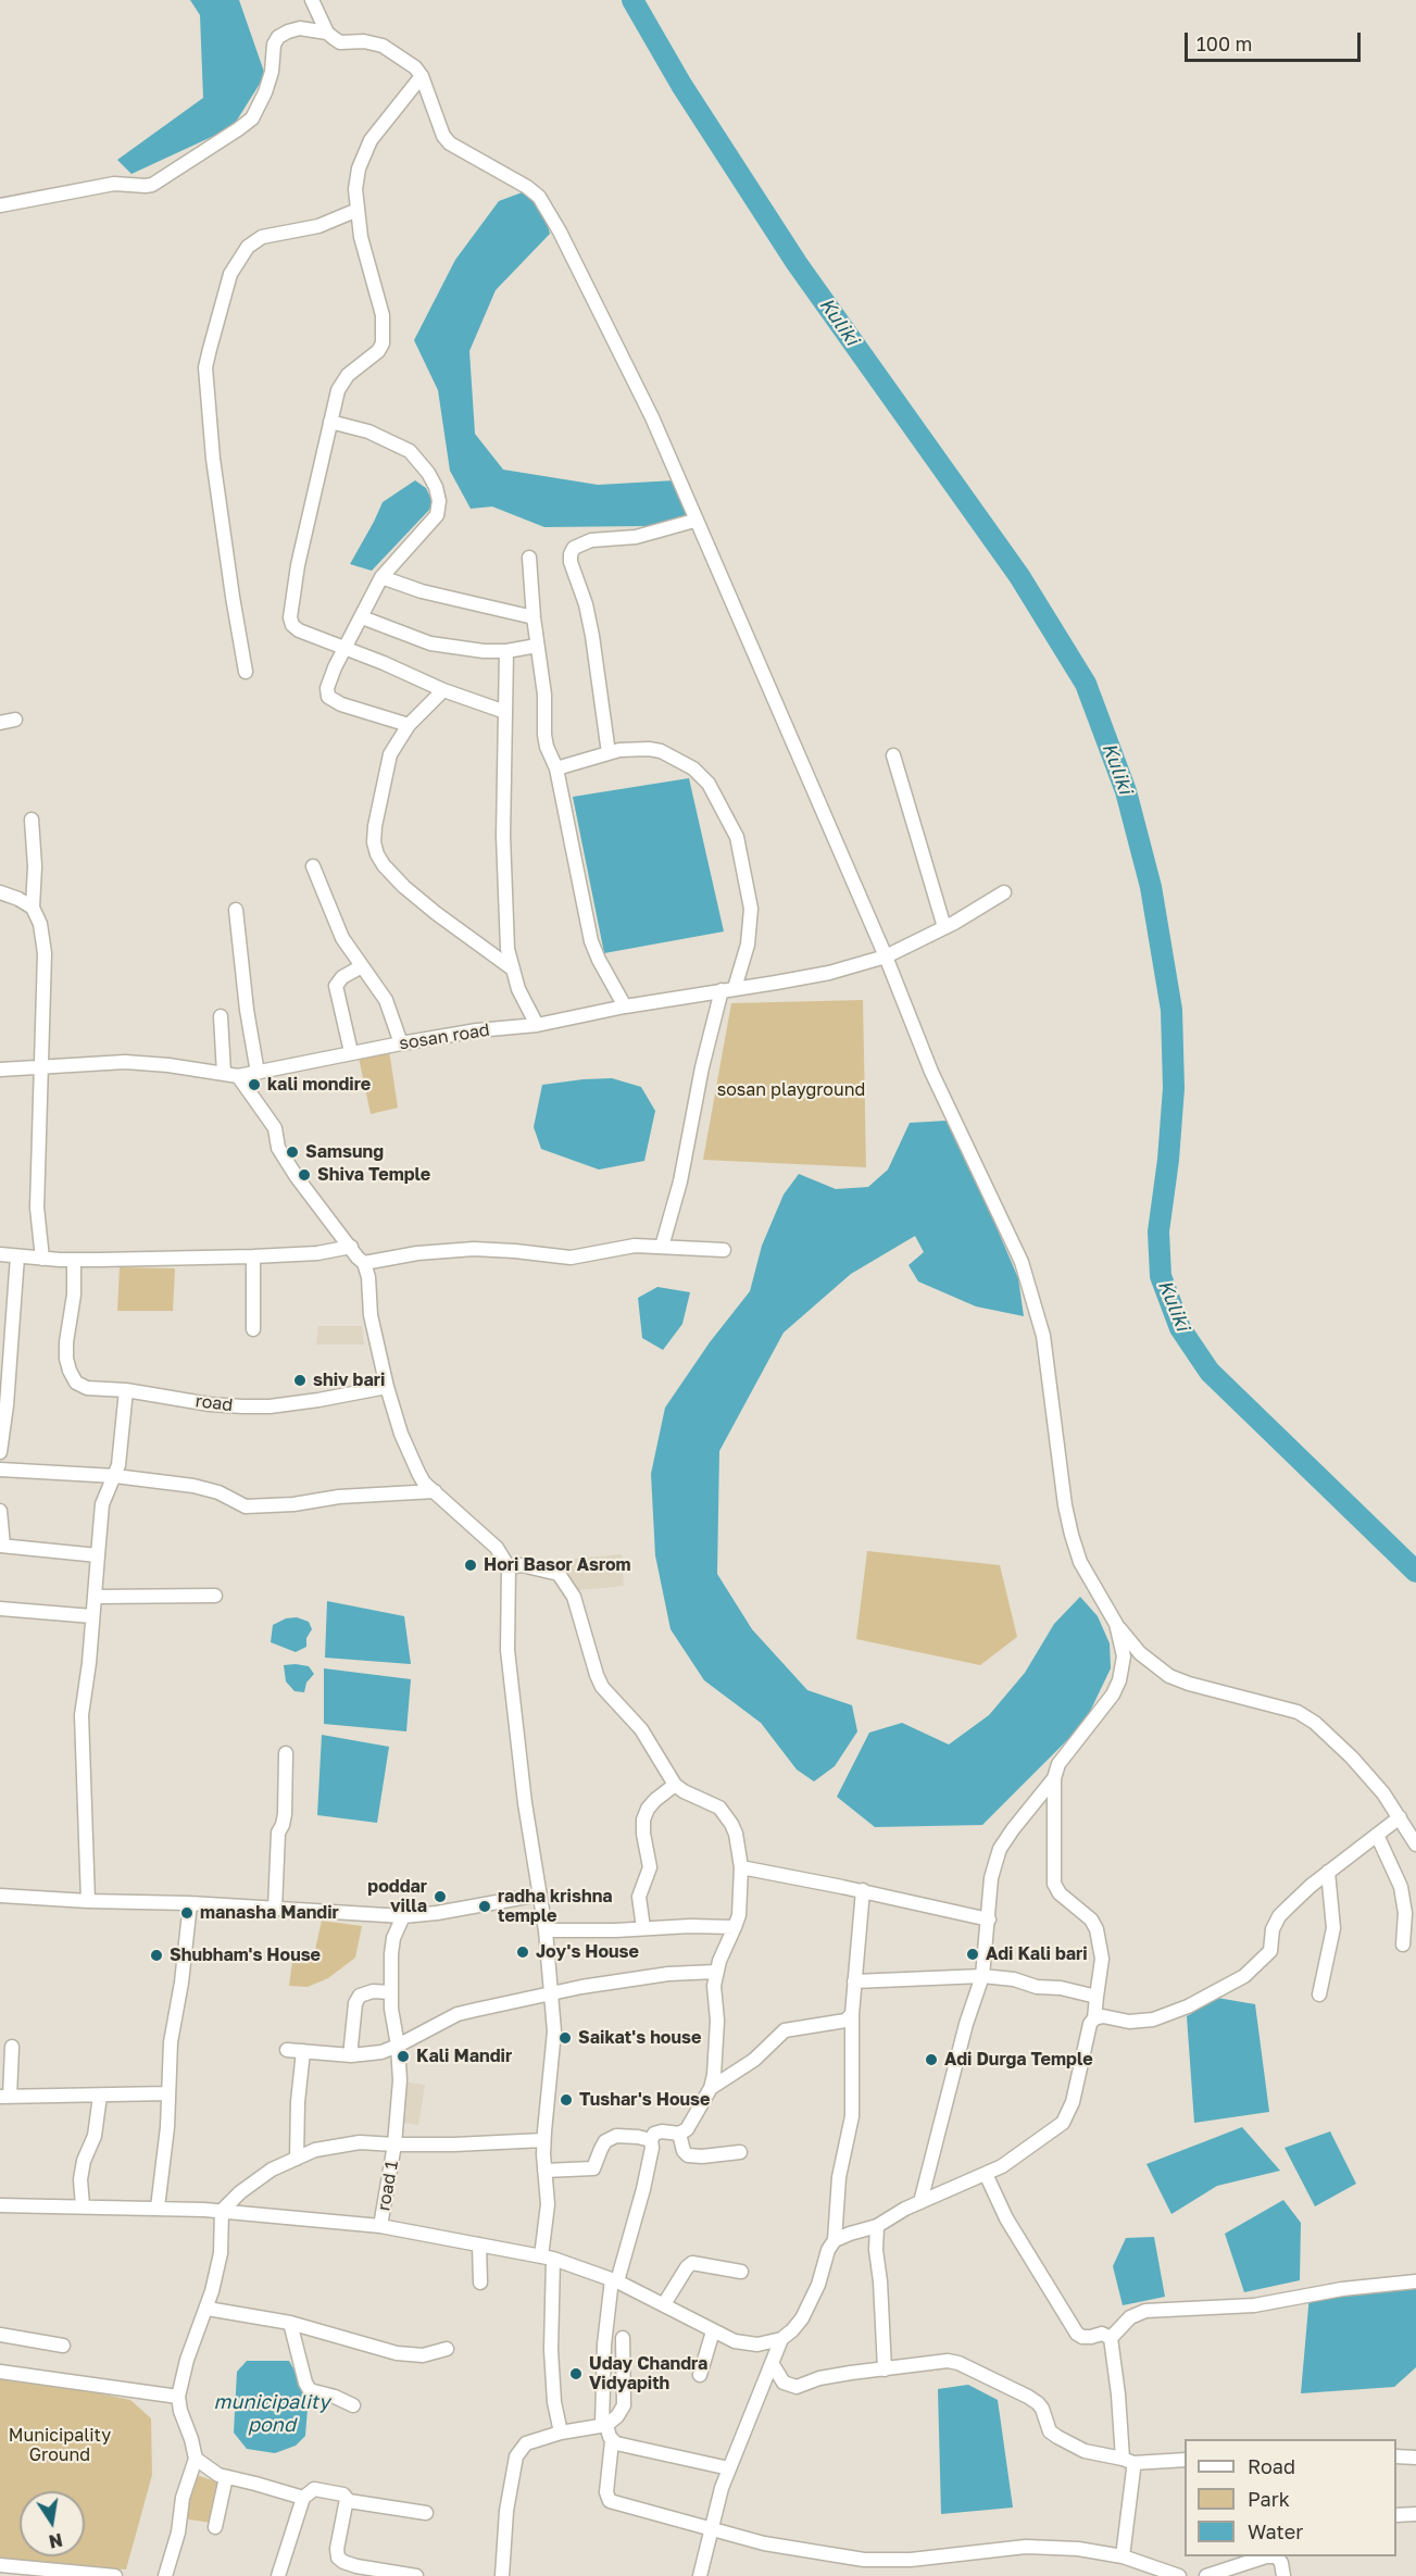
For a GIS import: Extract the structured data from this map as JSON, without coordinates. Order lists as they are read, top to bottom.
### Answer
{
  "streets": {
    "street": ["sosan road", "road", "road 1"]
  },
  "water": ["Kuliki", "municipality pond"],
  "parks": ["sosan playground", "Municipality Ground"],
  "places": [
    "kali mondire",
    "Samsung",
    "Shiva Temple",
    "shiv bari",
    "Hori Basor Asrom",
    "poddar villa",
    "radha krishna temple",
    "manasha Mandir",
    "Joy's House",
    "Adi Kali bari",
    "Shubham's House",
    "Saikat's house",
    "Kali Mandir",
    "Adi Durga Temple",
    "Tushar's House",
    "Uday Chandra Vidyapith"
  ],
  "legend": ["Road", "Park", "Water"],
  "scale_bar": "100 m",
  "north": "bottom"
}
